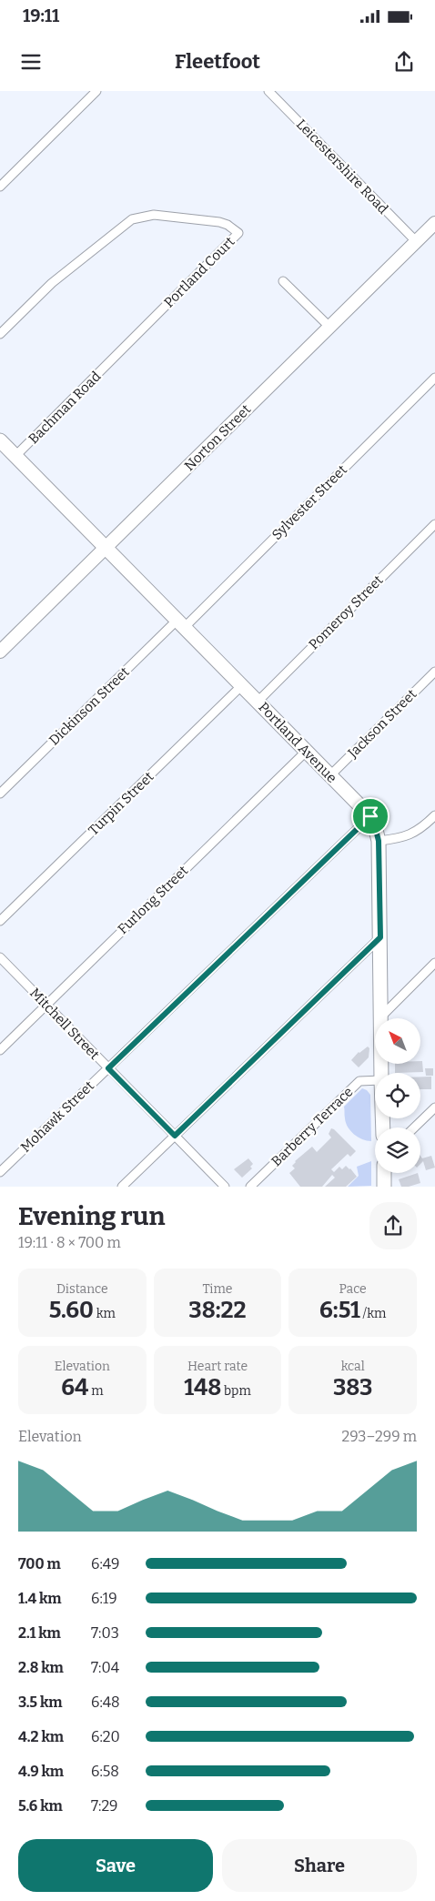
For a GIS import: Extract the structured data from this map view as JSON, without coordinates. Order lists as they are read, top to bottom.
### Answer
{
  "streets": {
    "main road": ["Norton Street", "Portland Avenue"],
    "street": [
      "Leicestershire Road",
      "Portland Court",
      "Bachman Road",
      "Sylvester Street",
      "Pomeroy Street",
      "Dickinson Street",
      "Jackson Street",
      "Turpin Street",
      "Furlong Street",
      "Mitchell Street",
      "Mohawk Street",
      "Barberry Terrace"
    ]
  },
  "crossings": [
    ["Leicestershire Road", "Norton Street"],
    ["Portland Court", "Bachman Road"],
    ["Bachman Road", "Portland Avenue"],
    ["Norton Street", "Portland Avenue"],
    ["Sylvester Street", "Dickinson Street"],
    ["Sylvester Street", "Portland Avenue"],
    ["Pomeroy Street", "Portland Avenue"],
    ["Dickinson Street", "Portland Avenue"],
    ["Jackson Street", "Portland Avenue"],
    ["Portland Avenue", "Turpin Street"],
    ["Portland Avenue", "Furlong Street"],
    ["Portland Avenue", "Mohawk Street"],
    ["Furlong Street", "Mitchell Street"],
    ["Mitchell Street", "Mohawk Street"]
  ],
  "north": "top left",
  "page": {
    "status": "19:11",
    "header": "Fleetfoot",
    "heading": ["Evening run", "19:11 · 8 × 700 m"],
    "stats": [
      ["Distance", "5.60 km"],
      ["Time", "38:22"],
      ["Pace", "6:51 /km"],
      ["Elevation", "64 m"],
      ["Heart rate", "148 bpm"],
      ["kcal", "383"]
    ],
    "chart": ["Elevation", "293–299 m"],
    "list": [
      {
        "name": "700 m",
        "note": "6:49"
      },
      {
        "name": "1.4 km",
        "note": "6:19"
      },
      {
        "name": "2.1 km",
        "note": "7:03"
      },
      {
        "name": "2.8 km",
        "note": "7:04"
      },
      {
        "name": "3.5 km",
        "note": "6:48"
      },
      {
        "name": "4.2 km",
        "note": "6:20"
      },
      {
        "name": "4.9 km",
        "note": "6:58"
      },
      {
        "name": "5.6 km",
        "note": "7:29"
      }
    ],
    "buttons": ["Save", "Share"]
  }
}
